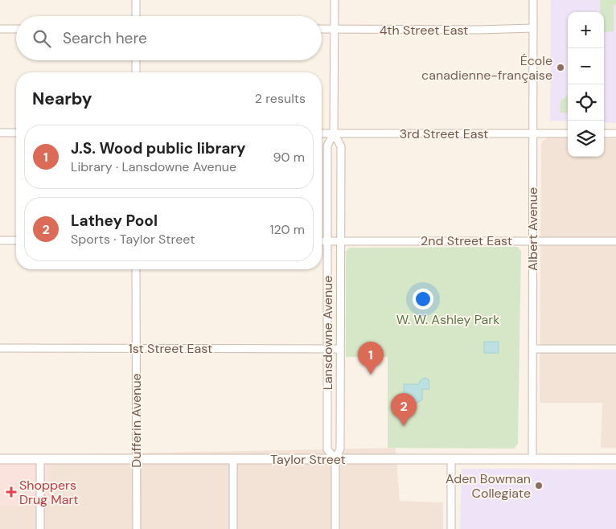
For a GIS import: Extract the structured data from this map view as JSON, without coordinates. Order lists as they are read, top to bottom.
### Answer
{
  "streets": {
    "main road": ["Taylor Street"],
    "street": [
      "4th Street East",
      "3rd Street East",
      "Albert Avenue",
      "2nd Street East",
      "Lansdowne Avenue",
      "1st Street East",
      "Dufferin Avenue"
    ]
  },
  "crossings": [
    ["4th Street East", "Albert Avenue"],
    ["4th Street East", "Lansdowne Avenue"],
    ["3rd Street East", "Albert Avenue"],
    ["3rd Street East", "Lansdowne Avenue"],
    ["Albert Avenue", "2nd Street East"],
    ["Albert Avenue", "Taylor Street"],
    ["2nd Street East", "Lansdowne Avenue"],
    ["Lansdowne Avenue", "1st Street East"],
    ["Lansdowne Avenue", "Taylor Street"],
    ["1st Street East", "Dufferin Avenue"],
    ["Dufferin Avenue", "Taylor Street"]
  ],
  "parks": ["W. W. Ashley Park"],
  "places": {
    "other": ["École canadienne-française", "Aden Bowman Collegiate"],
    "health": ["Shoppers Drug Mart"]
  },
  "page": {
    "map_buttons": ["+", "−"],
    "search": "Search here",
    "heading": ["Nearby", "2 results"],
    "list": [
      {
        "mark": "1",
        "name": "J.S. Wood public library",
        "note": "Library · Lansdowne Avenue",
        "value": "90 m"
      },
      {
        "mark": "2",
        "name": "Lathey Pool",
        "note": "Sports · Taylor Street",
        "value": "120 m"
      }
    ],
    "pins": ["1", "2"]
  }
}
